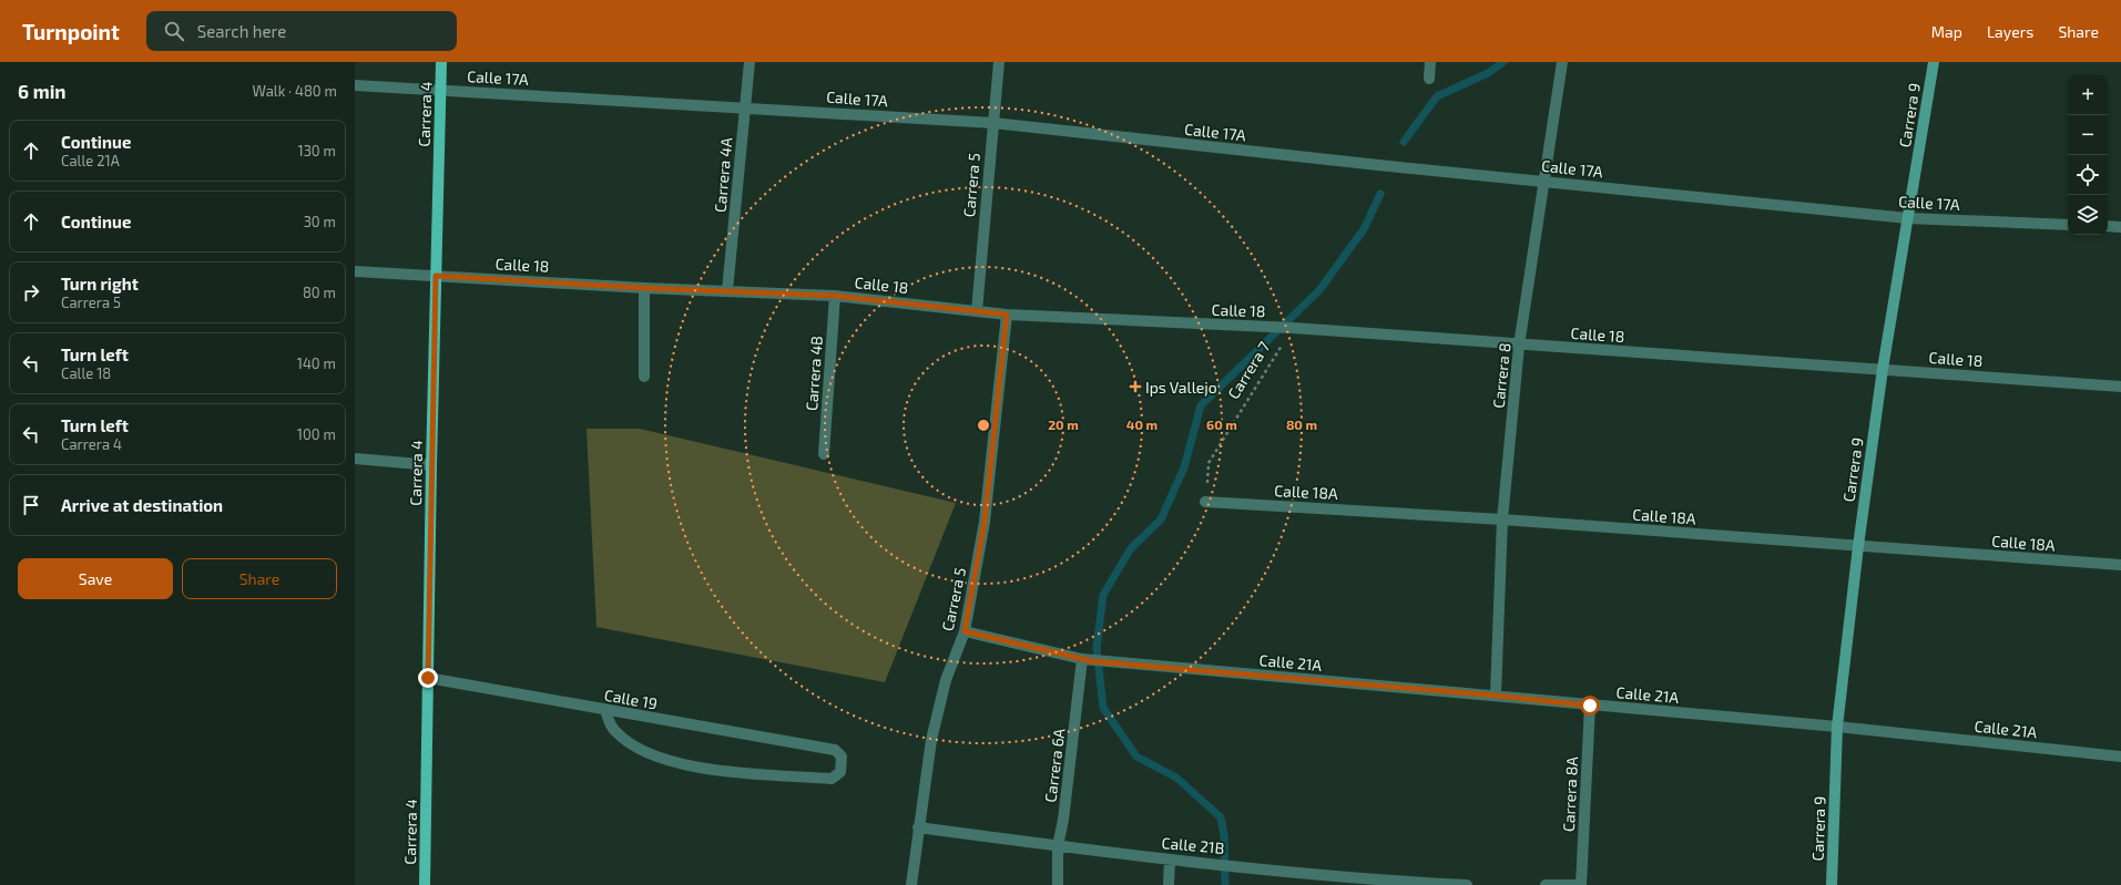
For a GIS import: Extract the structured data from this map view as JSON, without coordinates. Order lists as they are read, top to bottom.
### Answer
{
  "streets": {
    "main road": ["Carrera 4"],
    "street": [
      "Calle 17A",
      "Carrera 9",
      "Carrera 4A",
      "Carrera 5",
      "Calle 18",
      "Carrera 4B",
      "Carrera 8",
      "Calle 18A",
      "Calle 21A",
      "Calle 19",
      "Carrera 6A",
      "Carrera 8A",
      "Calle 21B"
    ],
    "path": ["Carrera 7"]
  },
  "crossings": [
    ["Calle 17A", "Carrera 4"],
    ["Calle 17A", "Carrera 9"],
    ["Calle 17A", "Carrera 4A"],
    ["Calle 17A", "Carrera 5"],
    ["Calle 17A", "Carrera 8"],
    ["Carrera 4", "Calle 18"],
    ["Carrera 4", "Calle 19"],
    ["Carrera 9", "Calle 18"],
    ["Carrera 9", "Calle 18A"],
    ["Carrera 9", "Calle 21A"],
    ["Carrera 4A", "Calle 18"],
    ["Carrera 5", "Calle 18"],
    ["Carrera 5", "Calle 21A"],
    ["Carrera 5", "Calle 21B"],
    ["Calle 18", "Carrera 7"],
    ["Calle 18", "Carrera 4B"],
    ["Calle 18", "Carrera 8"],
    ["Carrera 7", "Calle 18A"],
    ["Carrera 8", "Calle 18A"],
    ["Carrera 8", "Calle 21A"],
    ["Calle 21A", "Carrera 6A"],
    ["Calle 21A", "Carrera 8A"],
    ["Carrera 6A", "Calle 21B"]
  ],
  "places": {
    "health": ["Ips Vallejo"]
  },
  "page": {
    "header": "Turnpoint",
    "search": "Search here",
    "nav": ["Map", "Layers", "Share"],
    "heading": ["6 min", "Walk · 480 m"],
    "map_buttons": ["+", "−"],
    "list": [
      ["Continue", "Calle 21A", "130 m"],
      ["Continue", "30 m"],
      ["Turn right", "Carrera 5", "80 m"],
      ["Turn left", "Calle 18", "140 m"],
      ["Turn left", "Carrera 4", "100 m"],
      "Arrive at destination"
    ],
    "buttons": ["Save", "Share"]
  },
  "rings": [
    "20 m",
    "40 m",
    "60 m",
    "80 m"
  ]
}
